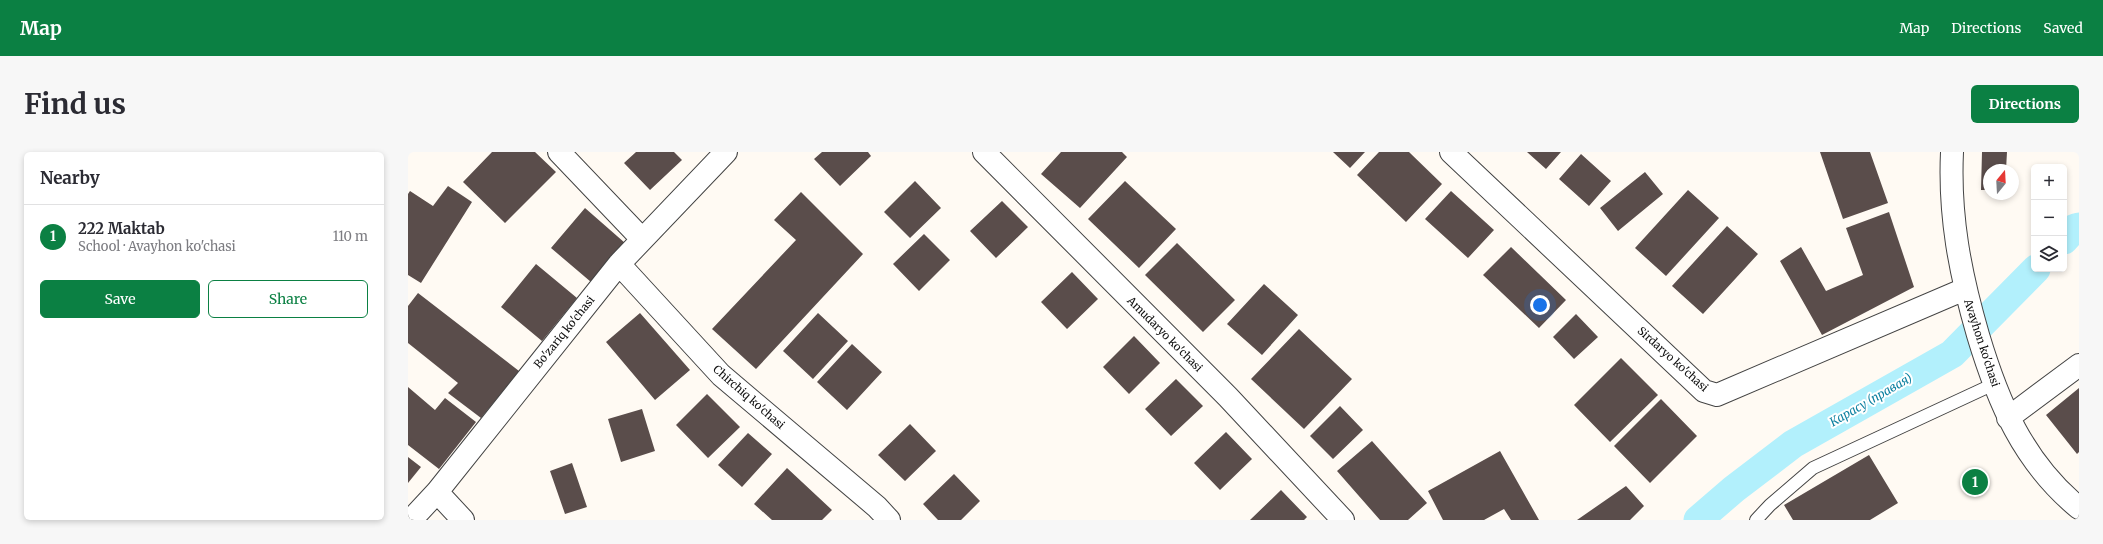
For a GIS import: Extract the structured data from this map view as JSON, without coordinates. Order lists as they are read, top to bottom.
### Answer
{
  "streets": {
    "street": [
      "Bo'zariq ko'chasi",
      "Amudaryo ko'chasi",
      "Avayhon ko'chasi",
      "Sirdaryo ko'chasi",
      "Chirchiq ko'chasi"
    ]
  },
  "crossings": [
    ["Bo'zariq ko'chasi", "Chirchiq ko'chasi"],
    ["Avayhon ko'chasi", "Sirdaryo ko'chasi"]
  ],
  "water": ["Карасу (правая)"],
  "north": "top",
  "page": {
    "header": "Map",
    "nav": ["Map", "Directions", "Saved"],
    "buttons": [
      "Directions",
      ["Save", "Share"]
    ],
    "title": "Find us",
    "heading": "Nearby",
    "map_buttons": ["+", "−"],
    "list": [
      {
        "mark": "1",
        "name": "222 Maktab",
        "note": "School · Avayhon ko'chasi",
        "value": "110 m"
      }
    ],
    "pins": "1"
  }
}
